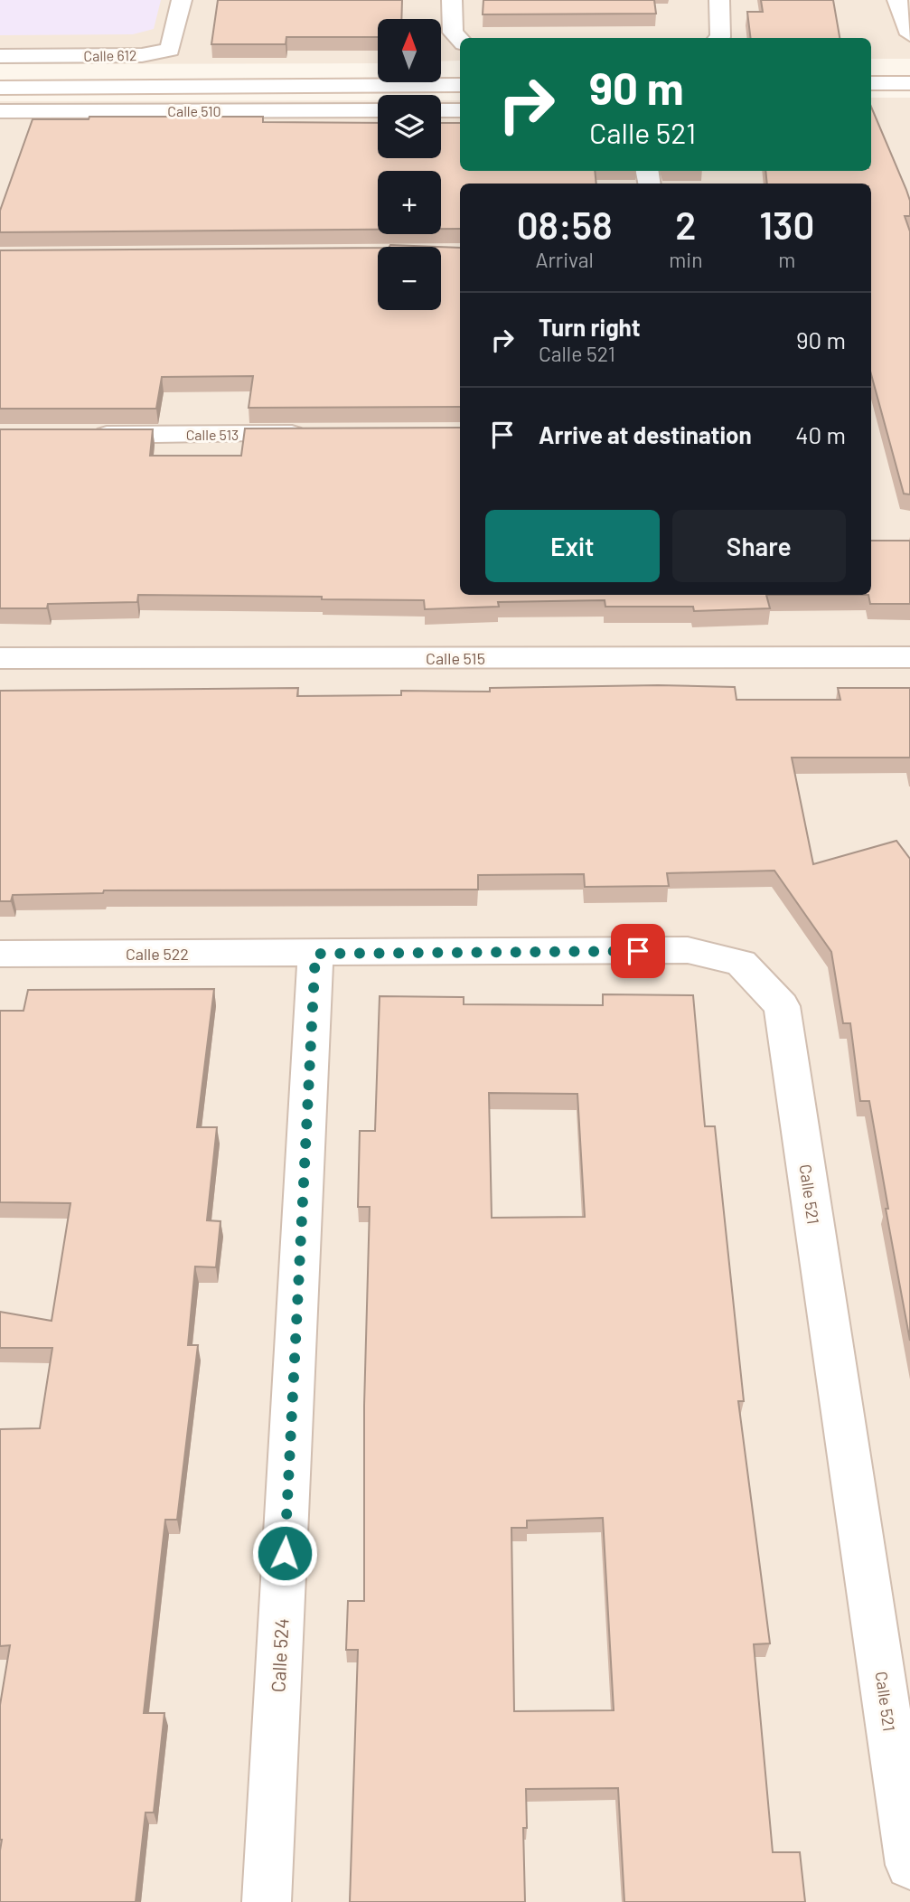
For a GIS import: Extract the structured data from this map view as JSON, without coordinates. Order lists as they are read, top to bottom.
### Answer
{
  "streets": {
    "street": [
      "Calle 612",
      "Calle 510",
      "Calle 513",
      "Calle 515",
      "Calle 522",
      "Calle 521",
      "Calle 524"
    ]
  },
  "crossings": [
    ["Calle 522", "Calle 521"],
    ["Calle 522", "Calle 524"],
    ["Calle 521", "Calle 524"]
  ],
  "north": "top",
  "page": {
    "map_buttons": ["+", "−"],
    "turn": ["90 m", "Calle 521"],
    "eta": [
      "08:58",
      "Arrival",
      "2",
      "min",
      "130",
      "m"
    ],
    "list": [
      {
        "name": "Turn right",
        "note": "Calle 521",
        "value": "90 m"
      },
      {
        "name": "Arrive at destination",
        "value": "40 m"
      }
    ],
    "buttons": ["Exit", "Share"]
  }
}
